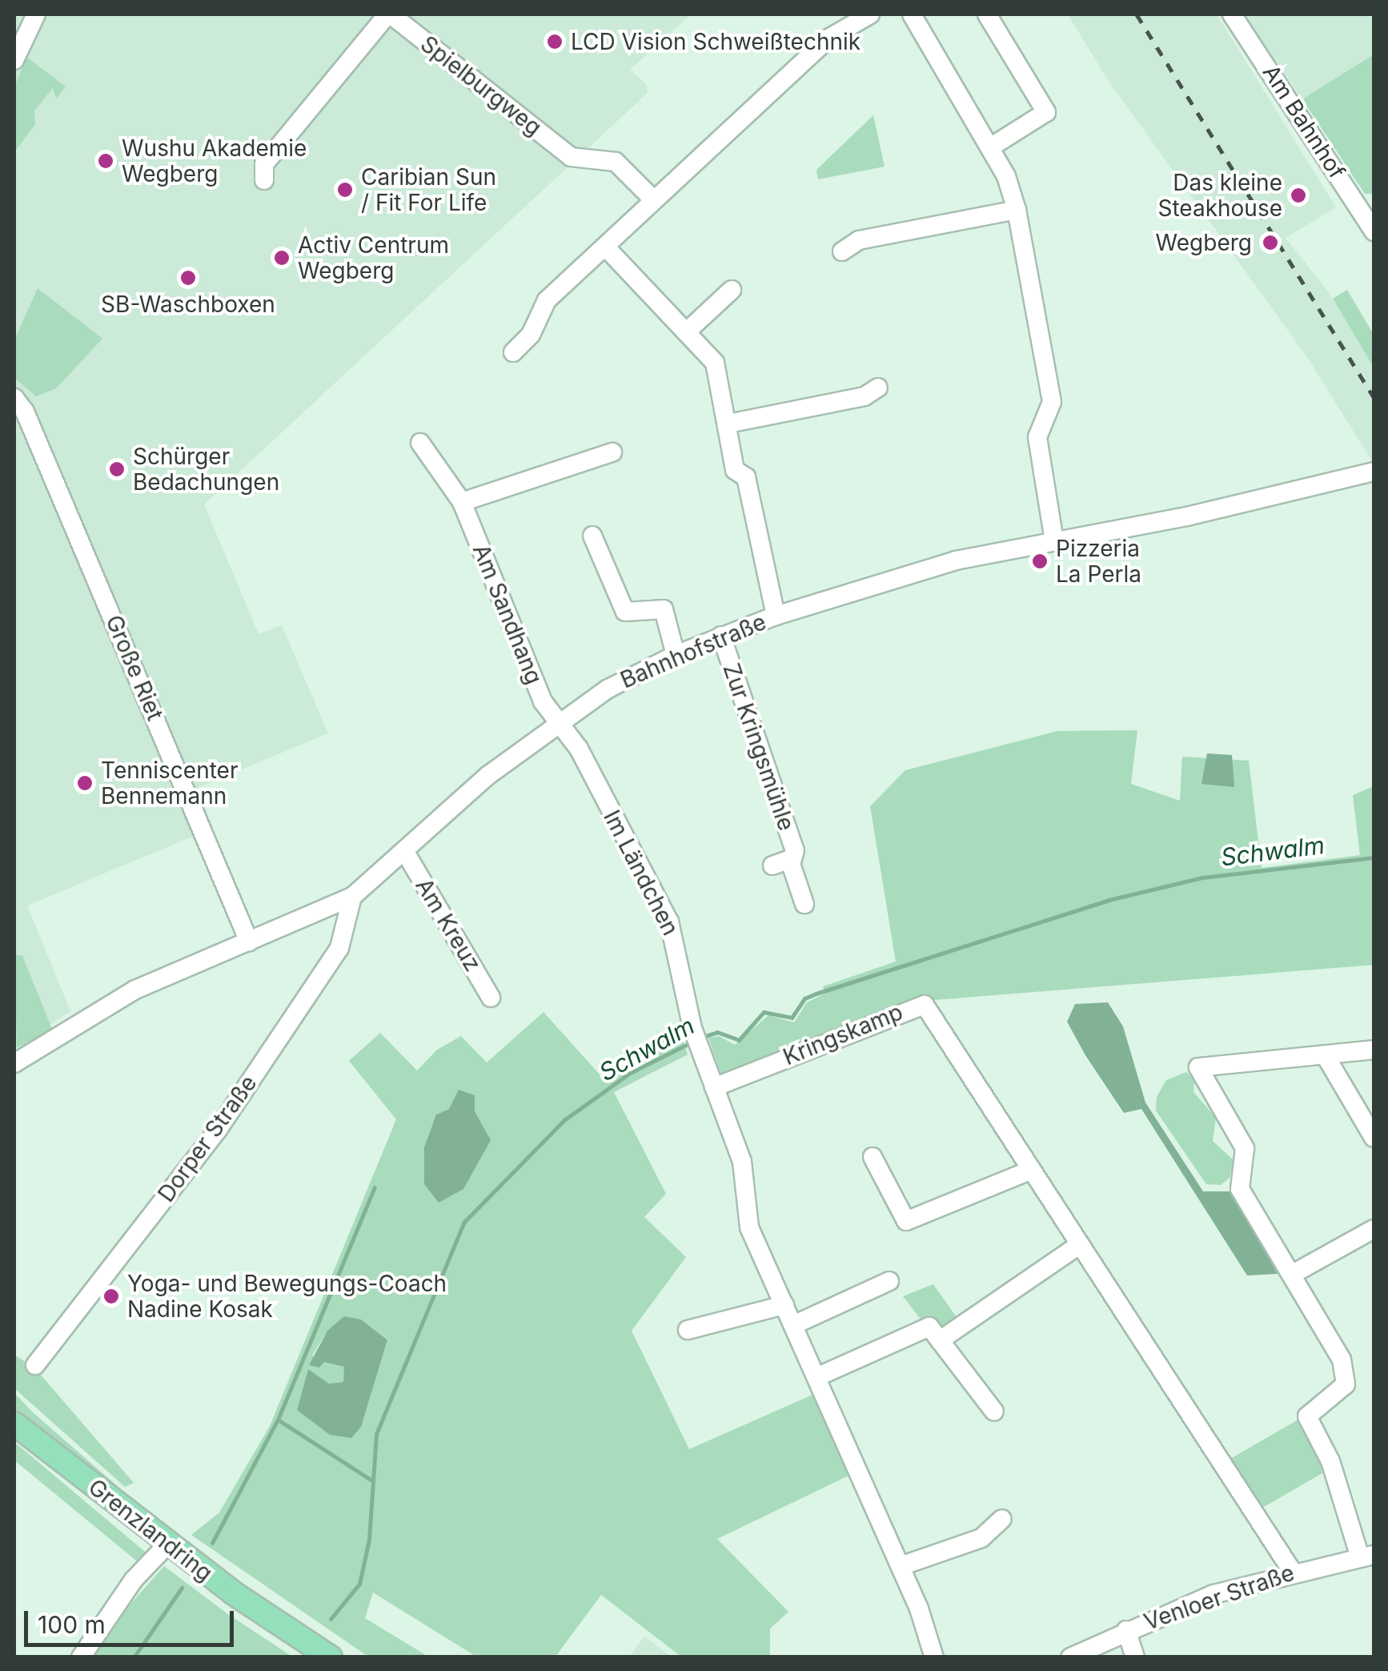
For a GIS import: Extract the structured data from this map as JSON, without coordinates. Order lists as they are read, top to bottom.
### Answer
{
  "streets": {
    "main road": ["Grenzlandring"],
    "street": [
      "Spielburgweg",
      "Am Bahnhof",
      "Am Sandhang",
      "Bahnhofstraße",
      "Große Riet",
      "Zur Kringsmühle",
      "Im Ländchen",
      "Am Kreuz",
      "Kringskamp",
      "Dorper Straße",
      "Venloer Straße"
    ]
  },
  "crossings": [
    ["Am Sandhang", "Bahnhofstraße"],
    ["Am Sandhang", "Im Ländchen"],
    ["Bahnhofstraße", "Große Riet"],
    ["Bahnhofstraße", "Zur Kringsmühle"],
    ["Bahnhofstraße", "Im Ländchen"],
    ["Bahnhofstraße", "Am Kreuz"],
    ["Bahnhofstraße", "Dorper Straße"],
    ["Im Ländchen", "Kringskamp"],
    ["Kringskamp", "Venloer Straße"]
  ],
  "water": ["Schwalm"],
  "places": [
    "LCD Vision Schweißtechnik",
    "Wushu Akademie Wegberg",
    "Caribian Sun / Fit For Life",
    "Das kleine Steakhouse",
    "Wegberg",
    "Activ Centrum Wegberg",
    "SB-Waschboxen",
    "Schürger Bedachungen",
    "Pizzeria La Perla",
    "Tenniscenter Bennemann",
    "Yoga- und Bewegungs-Coach Nadine Kosak"
  ],
  "scale_bar": "100 m"
}
